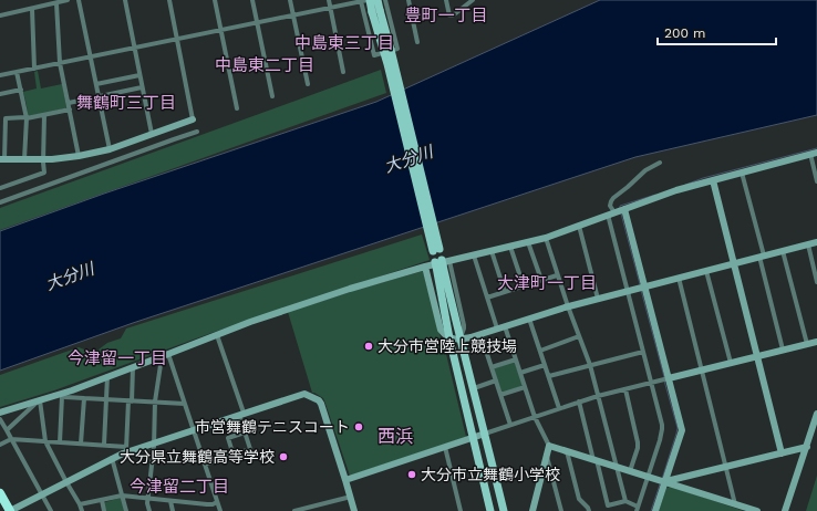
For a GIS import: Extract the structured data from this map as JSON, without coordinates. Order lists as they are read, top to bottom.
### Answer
{
  "districts": [
    "豊町一丁目",
    "中島東三丁目",
    "中島東二丁目",
    "舞鶴町三丁目",
    "大津町一丁目",
    "今津留一丁目",
    "西浜",
    "今津留二丁目"
  ],
  "water": ["大分川"],
  "places": [
    "大分市営陸上競技場",
    "市営舞鶴テニスコート",
    "大分県立舞鶴高等学校",
    "大分市立舞鶴小学校"
  ],
  "scale_bar": "200 m"
}
